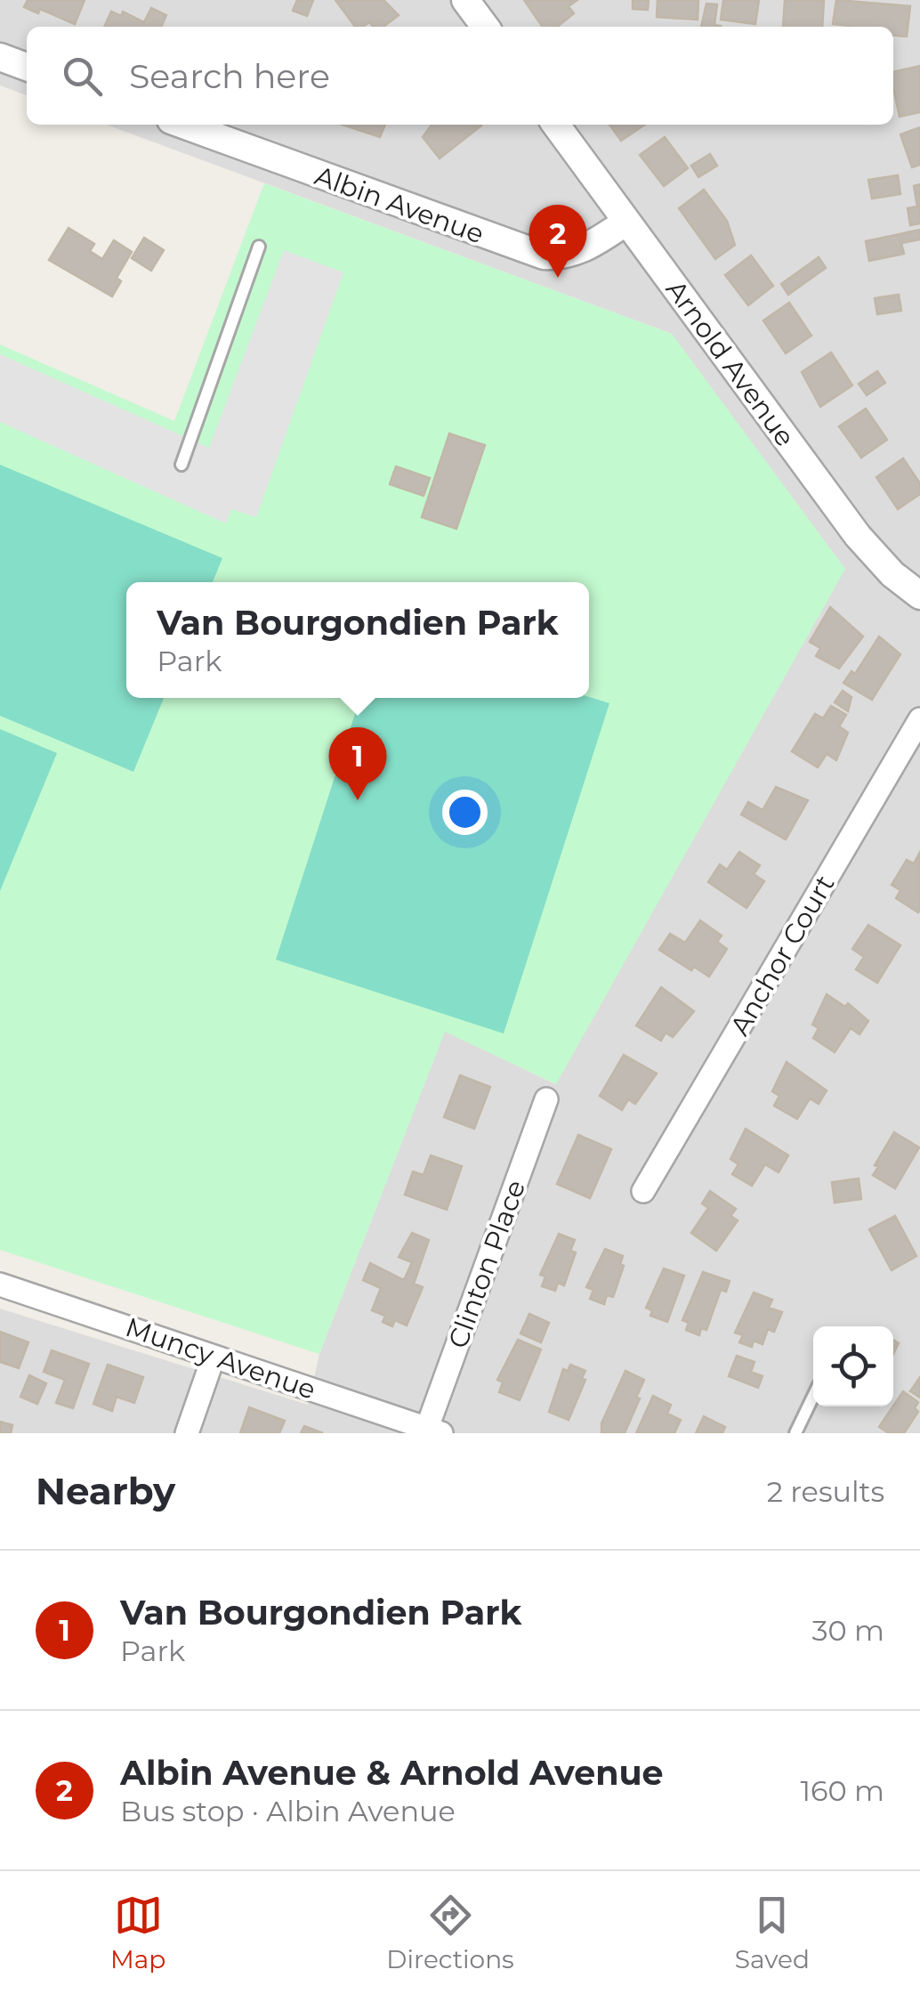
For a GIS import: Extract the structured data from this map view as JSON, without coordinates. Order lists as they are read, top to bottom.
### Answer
{
  "streets": {
    "street": [
      "Albin Avenue",
      "Arnold Avenue",
      "Anchor Court",
      "Clinton Place",
      "Muncy Avenue"
    ]
  },
  "crossings": [
    ["Albin Avenue", "Arnold Avenue"],
    ["Clinton Place", "Muncy Avenue"]
  ],
  "page": {
    "search": "Search here",
    "pins": ["2", "1"],
    "popup": ["Van Bourgondien Park", "Park"],
    "heading": ["Nearby", "2 results"],
    "list": [
      {
        "mark": "1",
        "name": "Van Bourgondien Park",
        "note": "Park",
        "value": "30 m"
      },
      {
        "mark": "2",
        "name": "Albin Avenue & Arnold Avenue",
        "note": "Bus stop · Albin Avenue",
        "value": "160 m"
      }
    ],
    "nav": ["Map", "Directions", "Saved"]
  }
}
